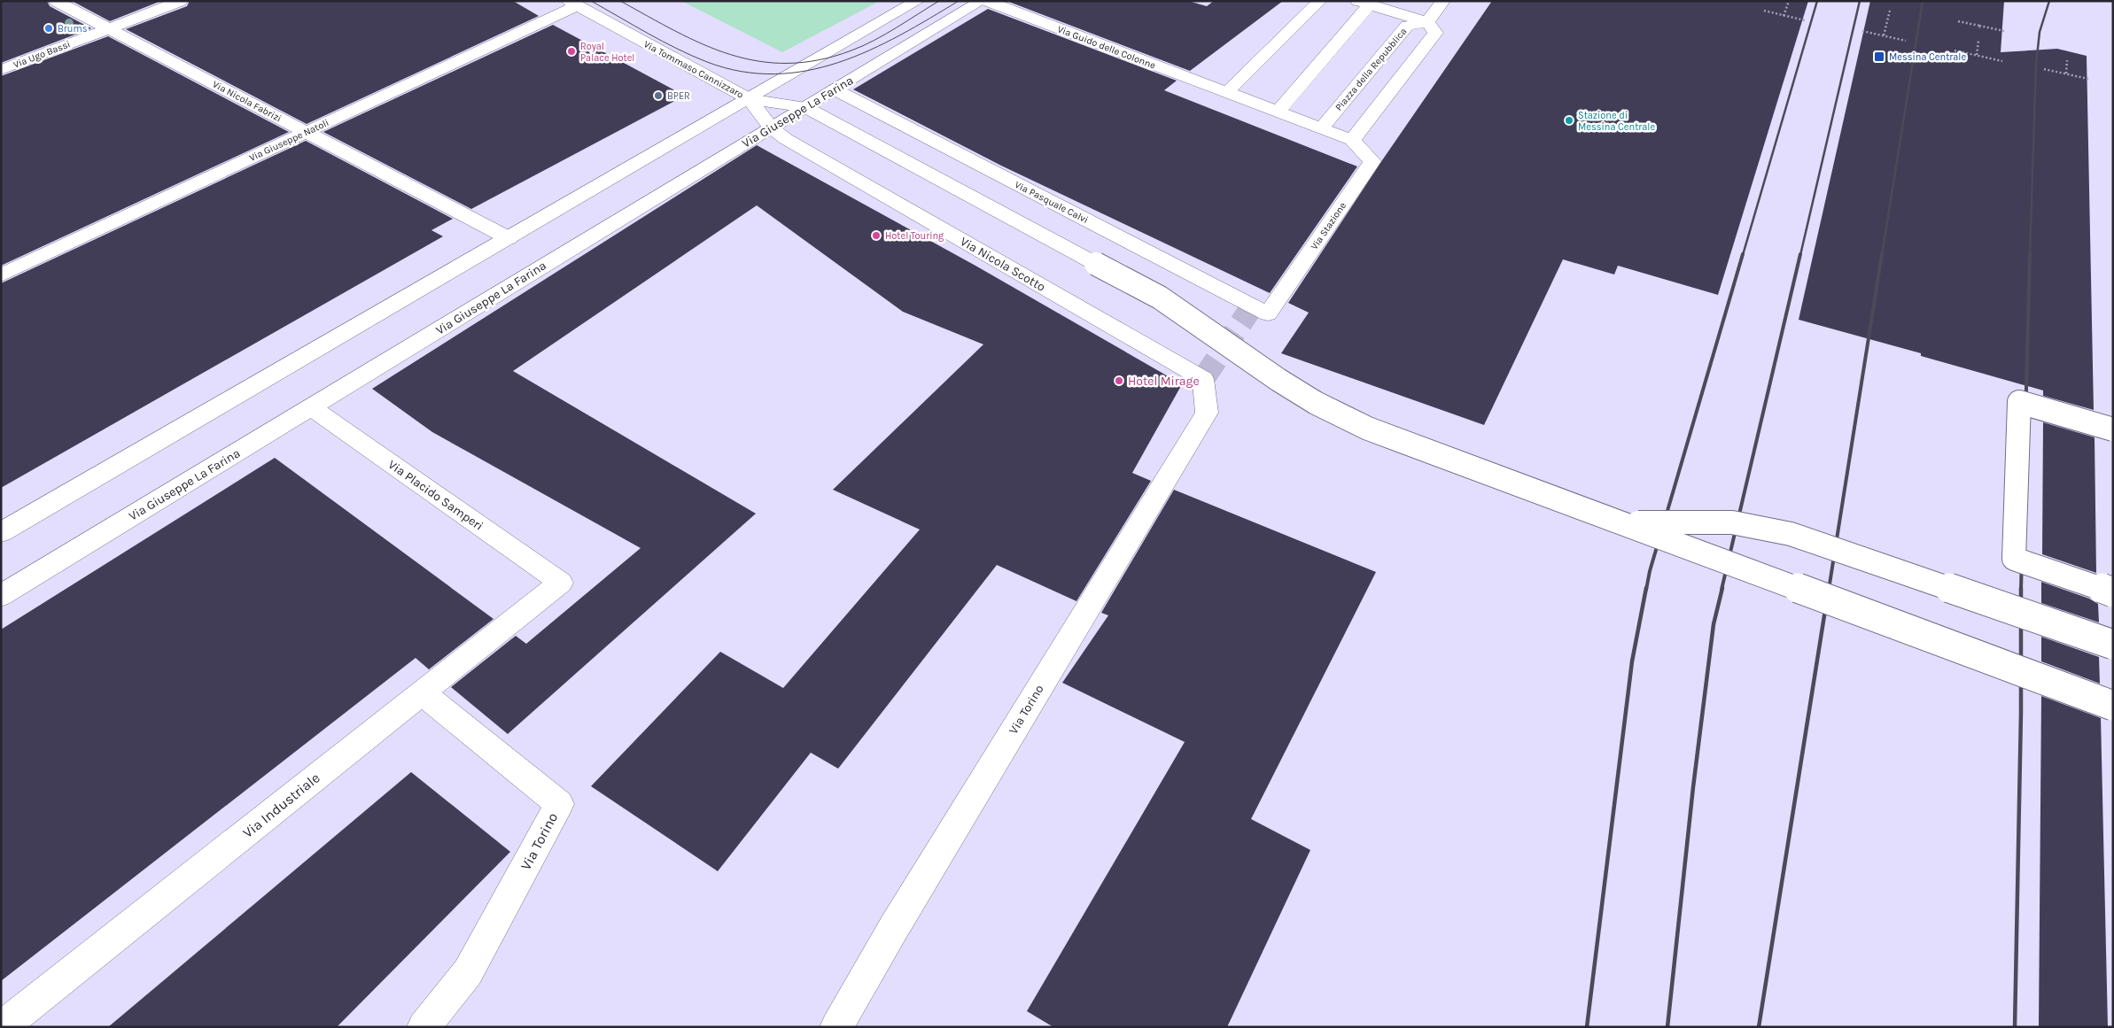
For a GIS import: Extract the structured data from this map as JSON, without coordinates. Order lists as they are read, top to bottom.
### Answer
{
  "streets": {
    "street": [
      "Via Guido delle Colonne",
      "Via Ugo Bassi",
      "Via Tommaso Cannizzaro",
      "Piazza della Repubblica",
      "Via Nicola Fabrizi",
      "Via Giuseppe La Farina",
      "Via Giuseppe Natoli",
      "Via Pasquale Calvi",
      "Via Stazione",
      "Via Nicola Scotto",
      "Via Placido Samperi",
      "Via Torino",
      "Via Industriale"
    ]
  },
  "crossings": [
    ["Via Guido delle Colonne", "Piazza della Repubblica"],
    ["Via Guido delle Colonne", "Via Stazione"],
    ["Via Ugo Bassi", "Via Nicola Fabrizi"],
    ["Via Tommaso Cannizzaro", "Via Giuseppe Natoli"],
    ["Via Tommaso Cannizzaro", "Via Nicola Scotto"],
    ["Via Nicola Fabrizi", "Via Giuseppe Natoli"],
    ["Via Giuseppe La Farina", "Via Pasquale Calvi"],
    ["Via Giuseppe La Farina", "Via Nicola Scotto"],
    ["Via Giuseppe La Farina", "Via Placido Samperi"],
    ["Via Pasquale Calvi", "Via Stazione"],
    ["Via Nicola Scotto", "Via Torino"],
    ["Via Placido Samperi", "Via Industriale"],
    ["Via Torino", "Via Industriale"]
  ],
  "places": {
    "other": [
      "Brums",
      "Royal Palace Hotel",
      "BPER",
      "Stazione di Messina Centrale",
      "Hotel Touring",
      "Hotel Mirage"
    ],
    "transit": ["Messina Centrale"]
  }
}
